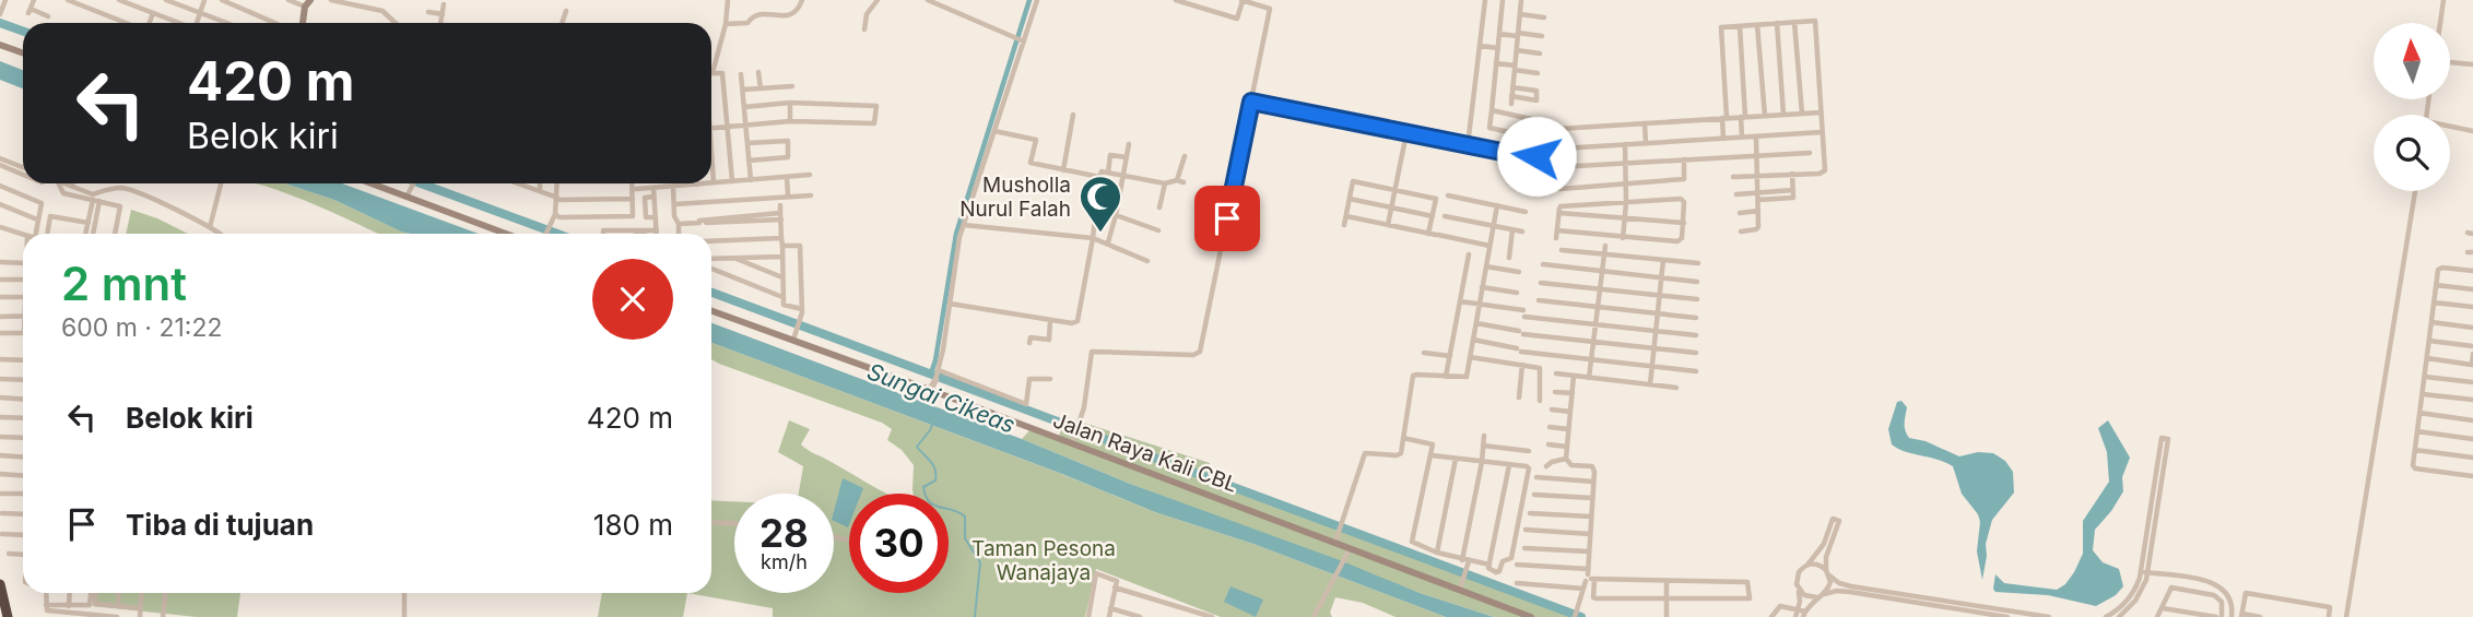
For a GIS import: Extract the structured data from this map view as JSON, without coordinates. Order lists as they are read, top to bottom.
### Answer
{
  "streets": {
    "main road": ["Jalan Raya Kali CBL"]
  },
  "water": ["Sungai Cikeas"],
  "parks": ["Taman Pesona Wanajaya"],
  "places": {
    "mosque": ["Musholla Nurul Falah"]
  },
  "north": "top",
  "page": {
    "turn": ["420 m", "Belok kiri"],
    "heading": ["2 mnt", "600 m · 21:22"],
    "list": [
      {
        "name": "Belok kiri",
        "value": "420 m"
      },
      {
        "name": "Tiba di tujuan",
        "value": "180 m"
      }
    ],
    "speed": "28 km/h",
    "limit": "30"
  }
}
